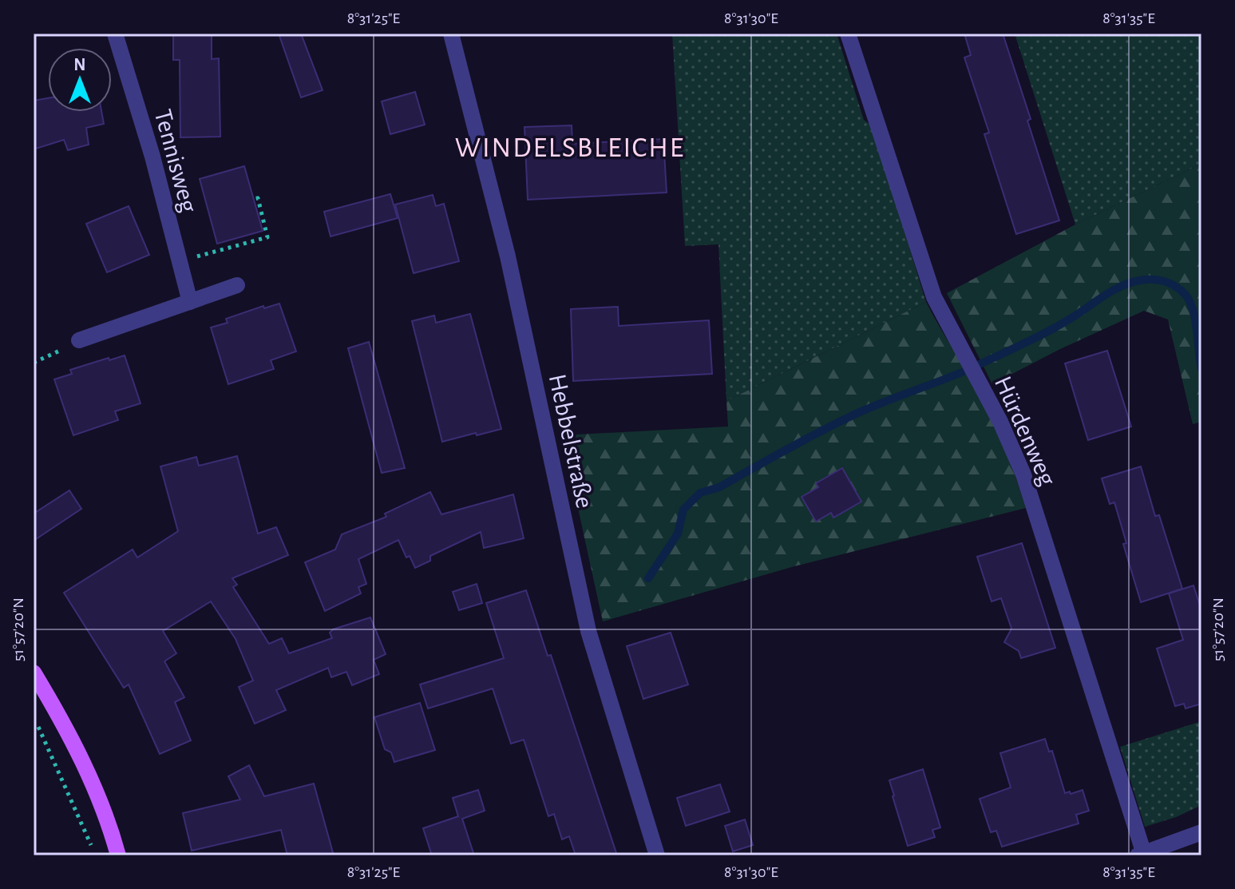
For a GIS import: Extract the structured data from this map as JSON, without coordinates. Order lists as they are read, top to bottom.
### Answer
{
  "streets": {
    "street": ["Tennisweg", "Hürdenweg", "Hebbelstraße"]
  },
  "districts": ["WINDELSBLEICHE"],
  "north": "top",
  "coordinates": [
    "8°31'25\"E",
    "8°31'30\"E",
    "8°31'35\"E",
    "51°57'20\"N"
  ]
}
